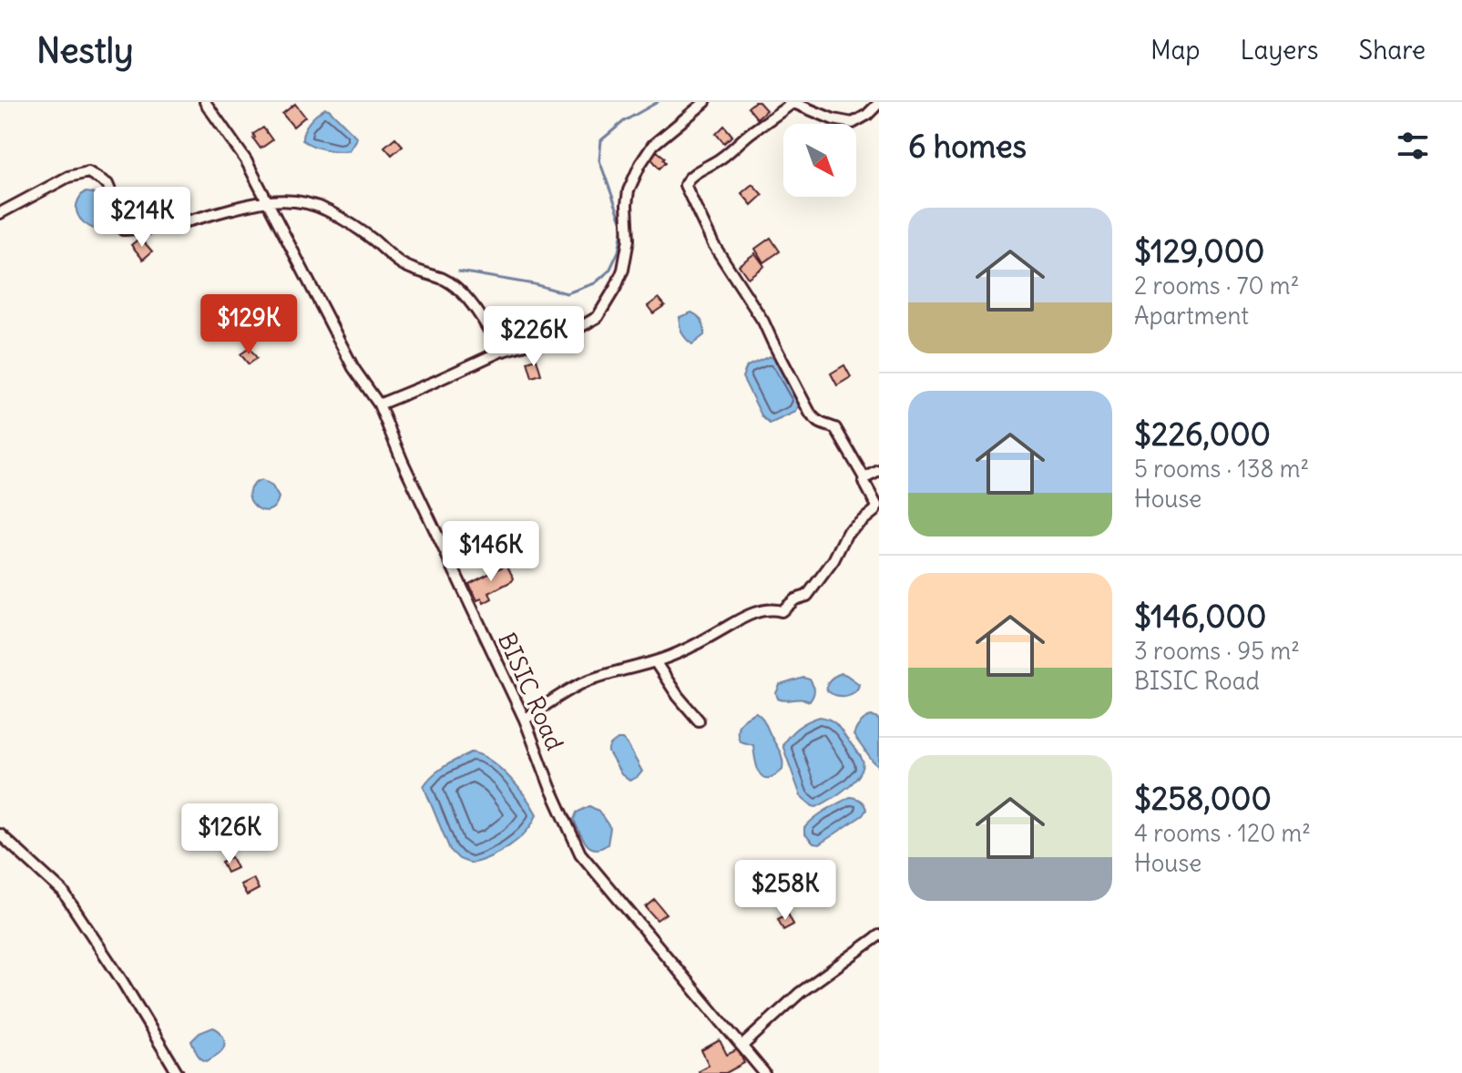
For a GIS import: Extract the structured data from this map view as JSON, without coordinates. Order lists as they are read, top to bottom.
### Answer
{
  "streets": {
    "street": ["BISIC Road"]
  },
  "north": "bottom right",
  "page": {
    "header": "Nestly",
    "nav": ["Map", "Layers", "Share"],
    "heading": "6 homes",
    "price": [
      "$214K",
      "$129K",
      "$226K",
      "$146K",
      "$126K",
      "$258K"
    ],
    "list": [
      {
        "name": "$129,000",
        "note": "2 rooms · 70 m² · Apartment"
      },
      {
        "name": "$226,000",
        "note": "5 rooms · 138 m² · House"
      },
      {
        "name": "$146,000",
        "note": "3 rooms · 95 m² · BISIC Road"
      },
      {
        "name": "$258,000",
        "note": "4 rooms · 120 m² · House"
      }
    ]
  }
}
